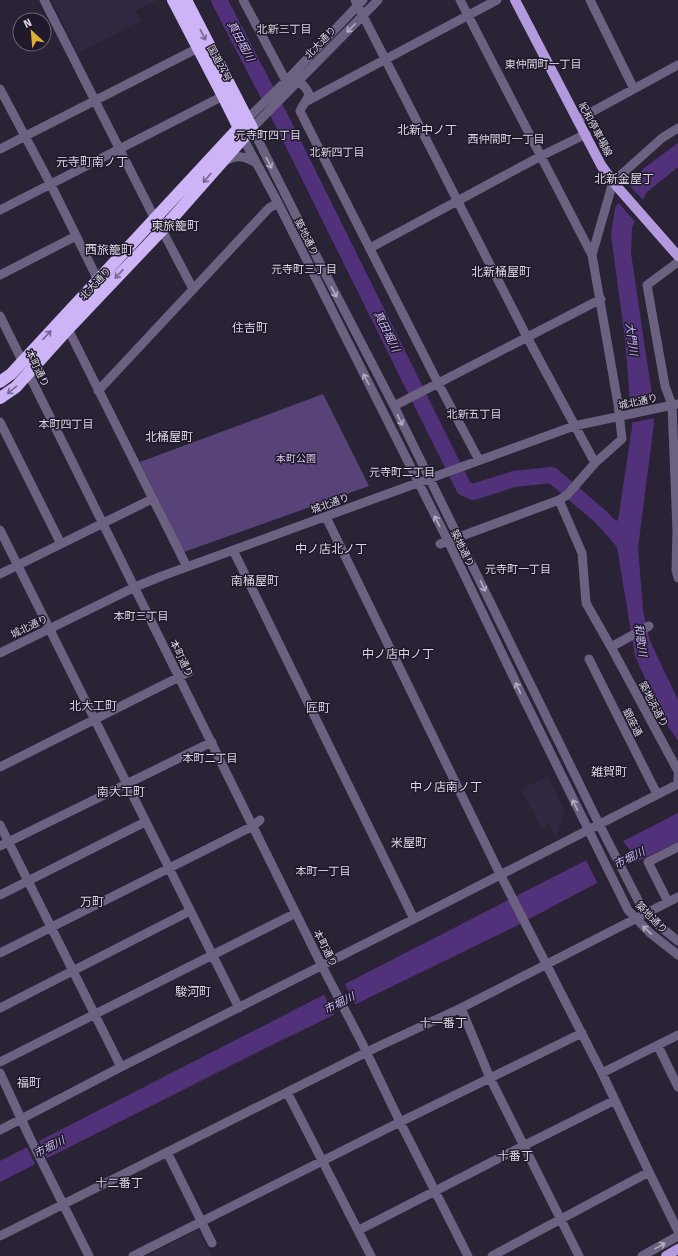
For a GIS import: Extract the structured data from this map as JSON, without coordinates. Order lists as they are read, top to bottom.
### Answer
{
  "streets": {
    "highway": ["北大通り", "国道24号"],
    "main road": ["紀和停車場線"],
    "street": [
      "築地通り",
      "本町通り",
      "城北通り",
      "築地浜通り",
      "銀座通"
    ]
  },
  "crossings": [
    ["北大通り", "国道24号"],
    ["北大通り", "築地通り"],
    ["北大通り", "本町通り"],
    ["国道24号", "築地通り"],
    ["築地通り", "城北通り"],
    ["本町通り", "城北通り"]
  ],
  "districts": [
    "北新三丁目",
    "東仲間町一丁目",
    "北新中ノ丁",
    "元寺町四丁目",
    "西仲間町一丁目",
    "北新四丁目",
    "元寺町南ノ丁",
    "北新金屋丁",
    "東旅籠町",
    "西旅籠町",
    "元寺町三丁目",
    "北新桶屋町",
    "住吉町",
    "北新五丁目",
    "本町四丁目",
    "北桶屋町",
    "元寺町二丁目",
    "中ノ店北ノ丁",
    "元寺町一丁目",
    "南桶屋町",
    "本町三丁目",
    "中ノ店中ノ丁",
    "北大工町",
    "匠町",
    "本町二丁目",
    "雑賀町",
    "中ノ店南ノ丁",
    "南大工町",
    "米屋町",
    "本町一丁目",
    "万町",
    "駿河町",
    "十一番丁",
    "福町",
    "十番丁",
    "十二番丁"
  ],
  "water": [
    "真田堀川",
    "大門川",
    "和歌川",
    "市堀川"
  ],
  "parks": ["本町公園"],
  "north": "top left"
}
